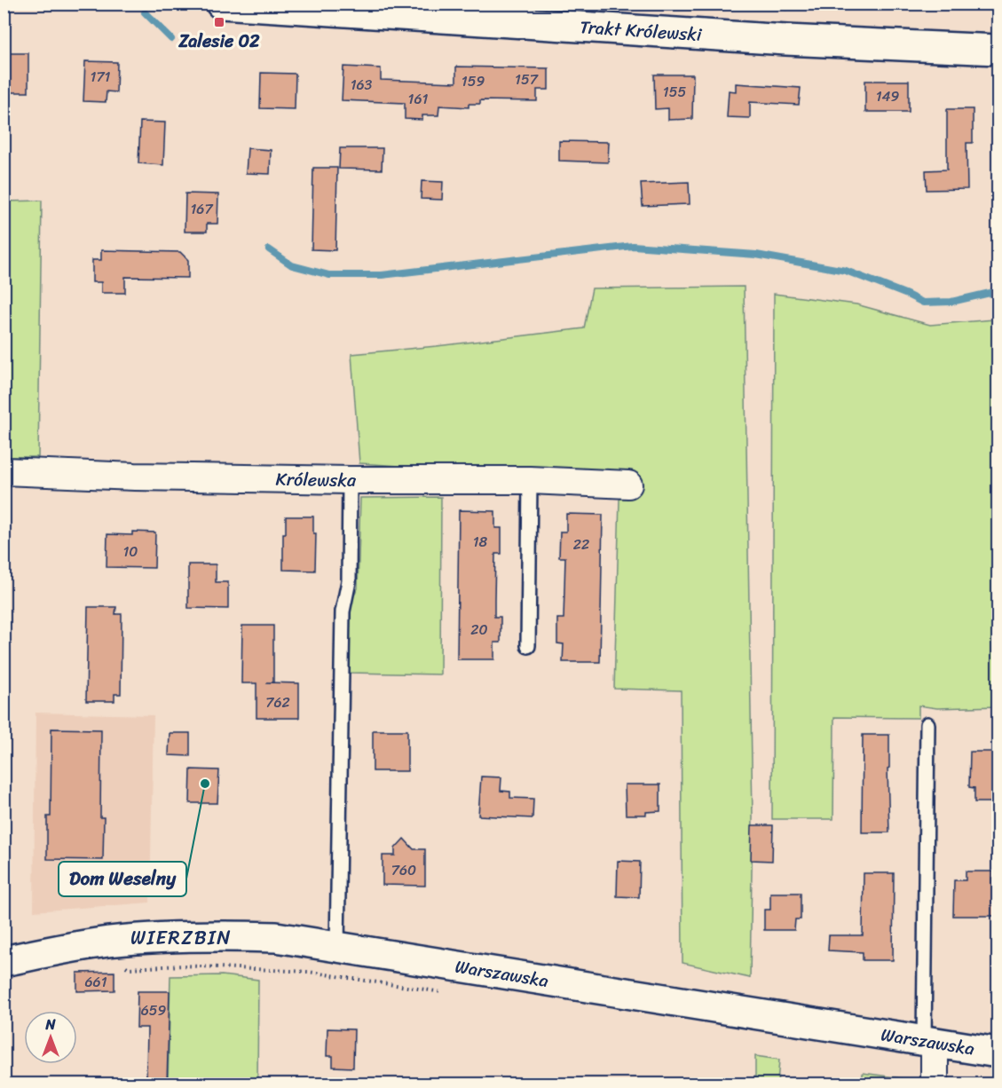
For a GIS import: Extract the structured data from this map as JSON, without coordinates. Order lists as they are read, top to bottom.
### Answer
{
  "streets": {
    "main road": ["Trakt Królewski", "Warszawska"],
    "street": ["Królewska"]
  },
  "districts": ["WIERZBIN"],
  "places": {
    "transit": ["Zalesie 02"],
    "other": ["Dom Weselny"]
  },
  "house_numbers": [
    "171",
    "157",
    "159",
    "163",
    "155",
    "149",
    "161",
    "167",
    "18",
    "22",
    "10",
    "20",
    "762",
    "760",
    "661",
    "659"
  ],
  "north": "top"
}
